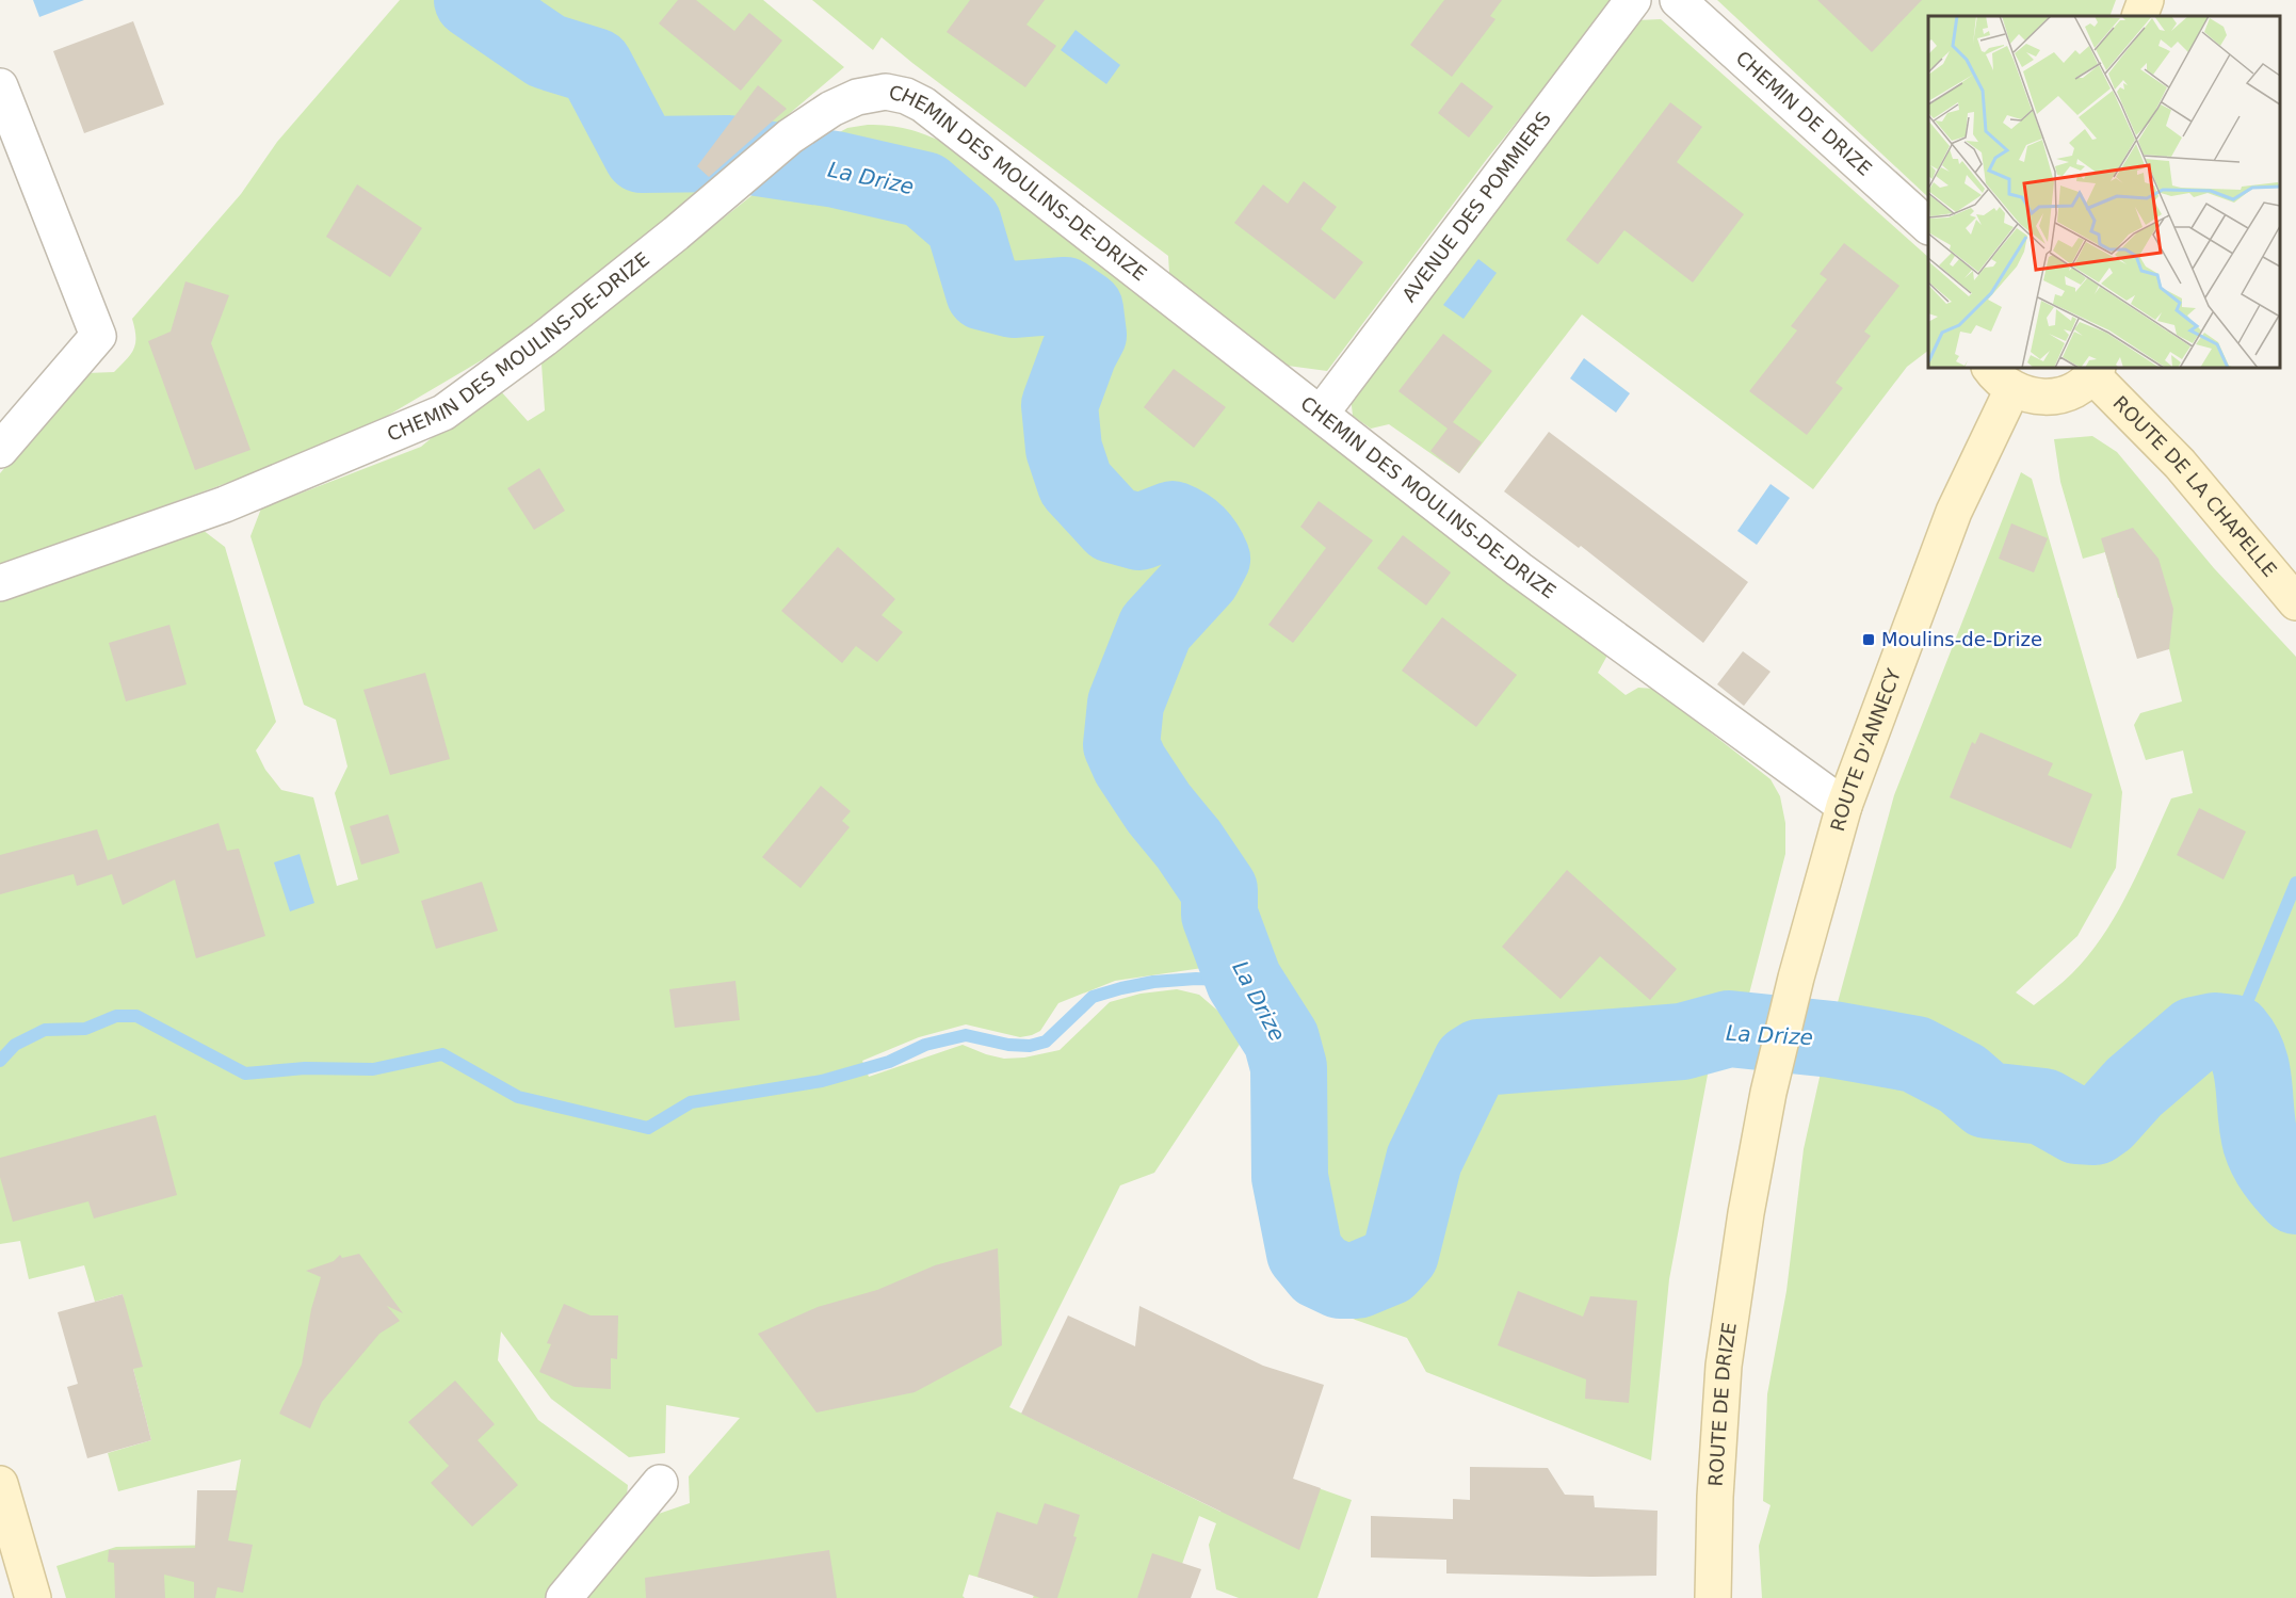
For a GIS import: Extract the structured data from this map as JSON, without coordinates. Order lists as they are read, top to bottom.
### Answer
{
  "streets": {
    "main road": ["ROUTE DE LA CHAPELLE", "ROUTE D'ANNECY", "ROUTE DE DRIZE"],
    "street": ["CHEMIN DE DRIZE", "CHEMIN DES MOULINS-DE-DRIZE", "AVENUE DES POMMIERS"]
  },
  "crossings": [
    ["CHEMIN DES MOULINS-DE-DRIZE", "AVENUE DES POMMIERS"],
    ["CHEMIN DES MOULINS-DE-DRIZE", "ROUTE D'ANNECY"],
    ["ROUTE D'ANNECY", "ROUTE DE DRIZE"]
  ],
  "water": ["La Drize"],
  "places": {
    "transit": ["Moulins-de-Drize"]
  }
}
